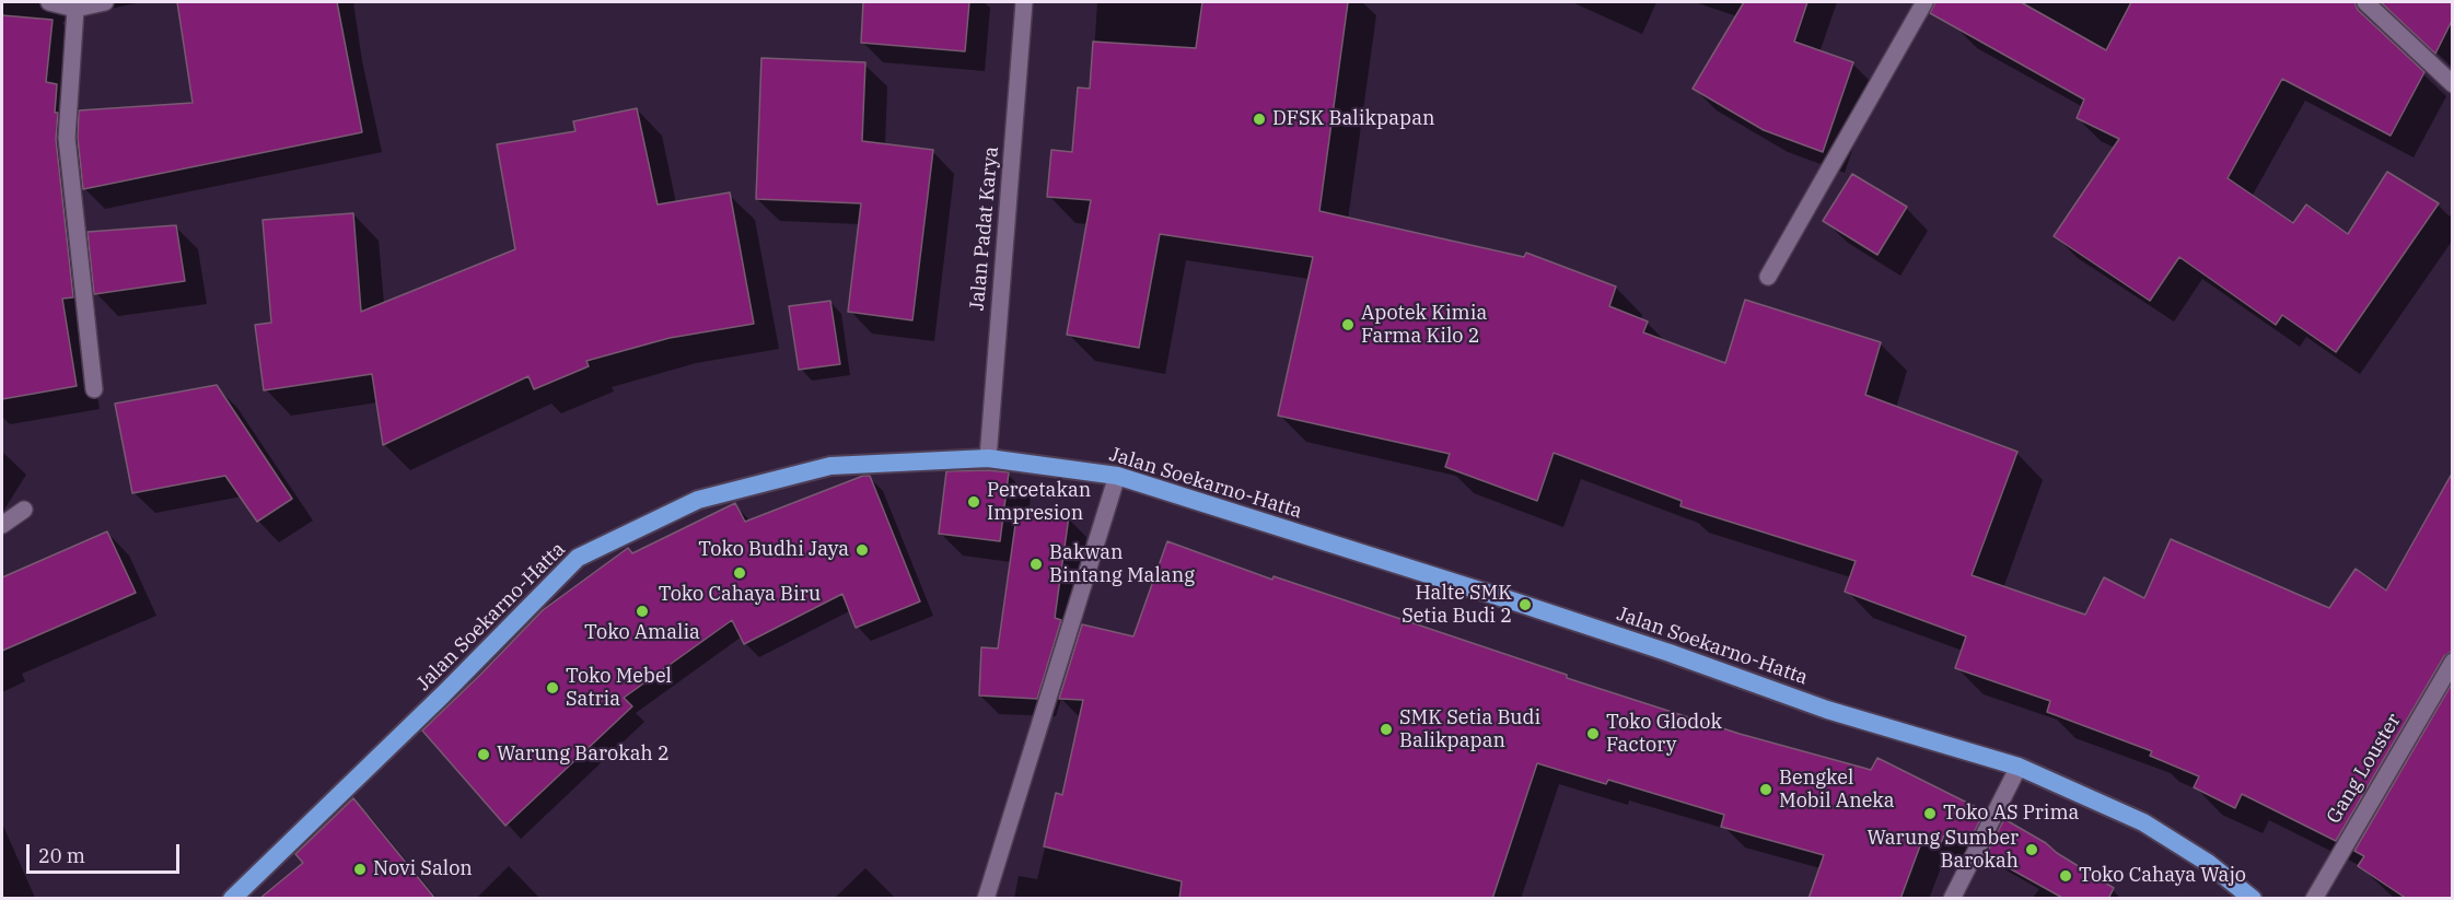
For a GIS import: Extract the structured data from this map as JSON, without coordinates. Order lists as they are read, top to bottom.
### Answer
{
  "streets": {
    "highway": ["Jalan Soekarno-Hatta"],
    "street": ["Jalan Padat Karya", "Gang Louster"]
  },
  "crossings": [
    ["Jalan Padat Karya", "Jalan Soekarno-Hatta"]
  ],
  "places": [
    "DFSK Balikpapan",
    "Apotek Kimia Farma Kilo 2",
    "Percetakan Impresion",
    "Toko Budhi Jaya",
    "Bakwan Bintang Malang",
    "Toko Cahaya Biru",
    "Halte SMK Setia Budi 2",
    "Toko Amalia",
    "Toko Mebel Satria",
    "SMK Setia Budi Balikpapan",
    "Toko Glodok Factory",
    "Warung Barokah 2",
    "Bengkel Mobil Aneka",
    "Toko AS Prima",
    "Warung Sumber Barokah",
    "Novi Salon",
    "Toko Cahaya Wajo"
  ],
  "scale_bar": "20 m"
}
